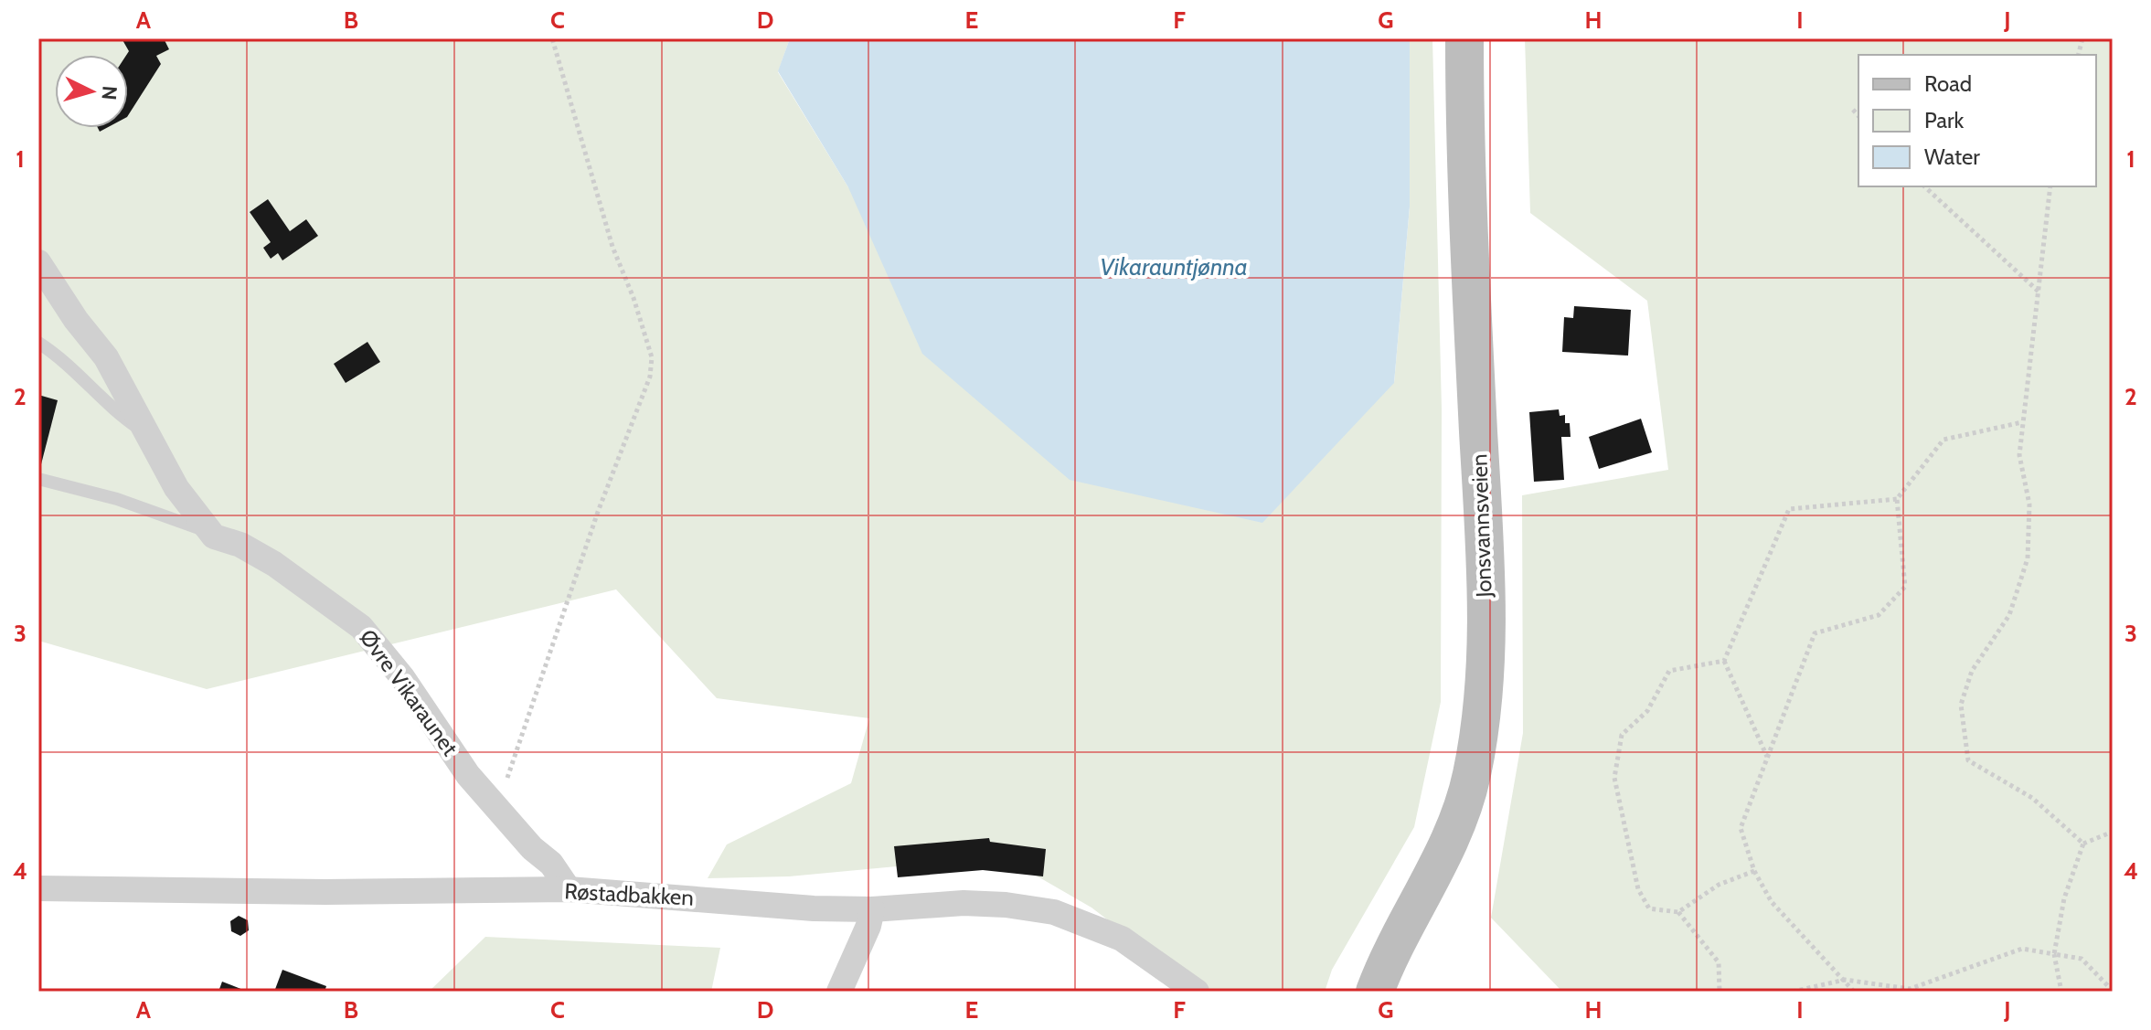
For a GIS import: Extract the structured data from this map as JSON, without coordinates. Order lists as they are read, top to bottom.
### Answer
{
  "streets": {
    "main road": ["Jonsvannsveien"],
    "street": ["Øvre Vikaraunet", "Røstadbakken"]
  },
  "crossings": [
    ["Øvre Vikaraunet", "Røstadbakken"]
  ],
  "water": ["Vikarauntjønna"],
  "legend": ["Road", "Park", "Water"],
  "north": "right",
  "grid": {
    "columns": [
      "A",
      "B",
      "C",
      "D",
      "E",
      "F",
      "G",
      "H",
      "I",
      "J"
    ],
    "rows": [
      "1",
      "2",
      "3",
      "4"
    ]
  }
}
